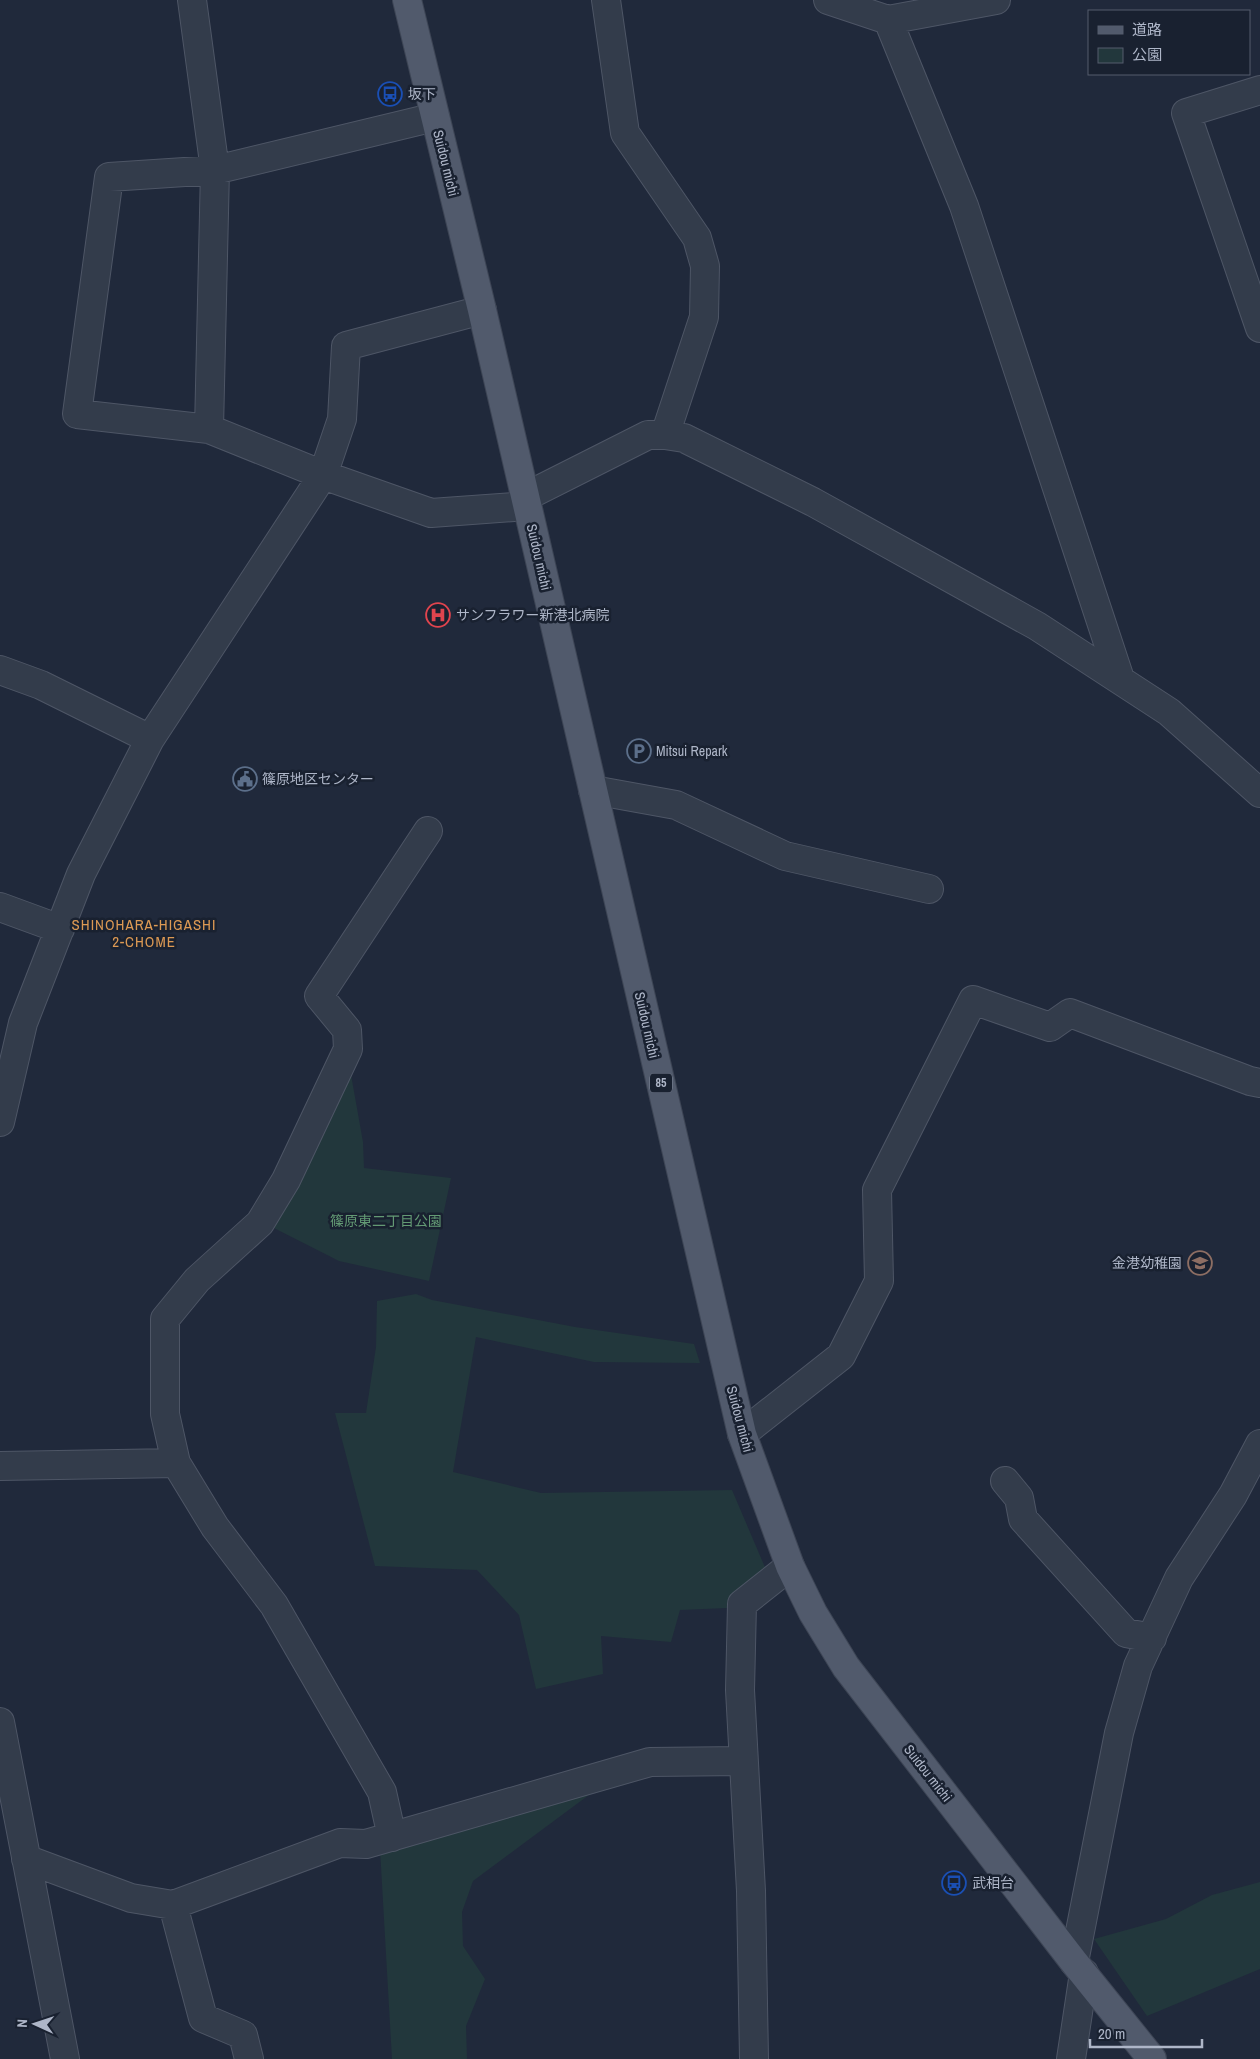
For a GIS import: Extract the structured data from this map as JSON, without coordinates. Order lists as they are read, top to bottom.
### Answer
{
  "streets": {
    "main road": ["Suidou michi", "85"]
  },
  "districts": ["SHINOHARA-HIGASHI 2-CHOME"],
  "parks": ["篠原東二丁目公園"],
  "places": {
    "bus stop": ["坂下", "武相台"],
    "hospital": ["サンフラワー新港北病院"],
    "parking": ["Mitsui Repark"],
    "public building": ["篠原地区センター"],
    "school or university": ["金港幼稚園"]
  },
  "legend": ["道路", "公園"],
  "scale_bar": "20 m",
  "north": "left"
}
